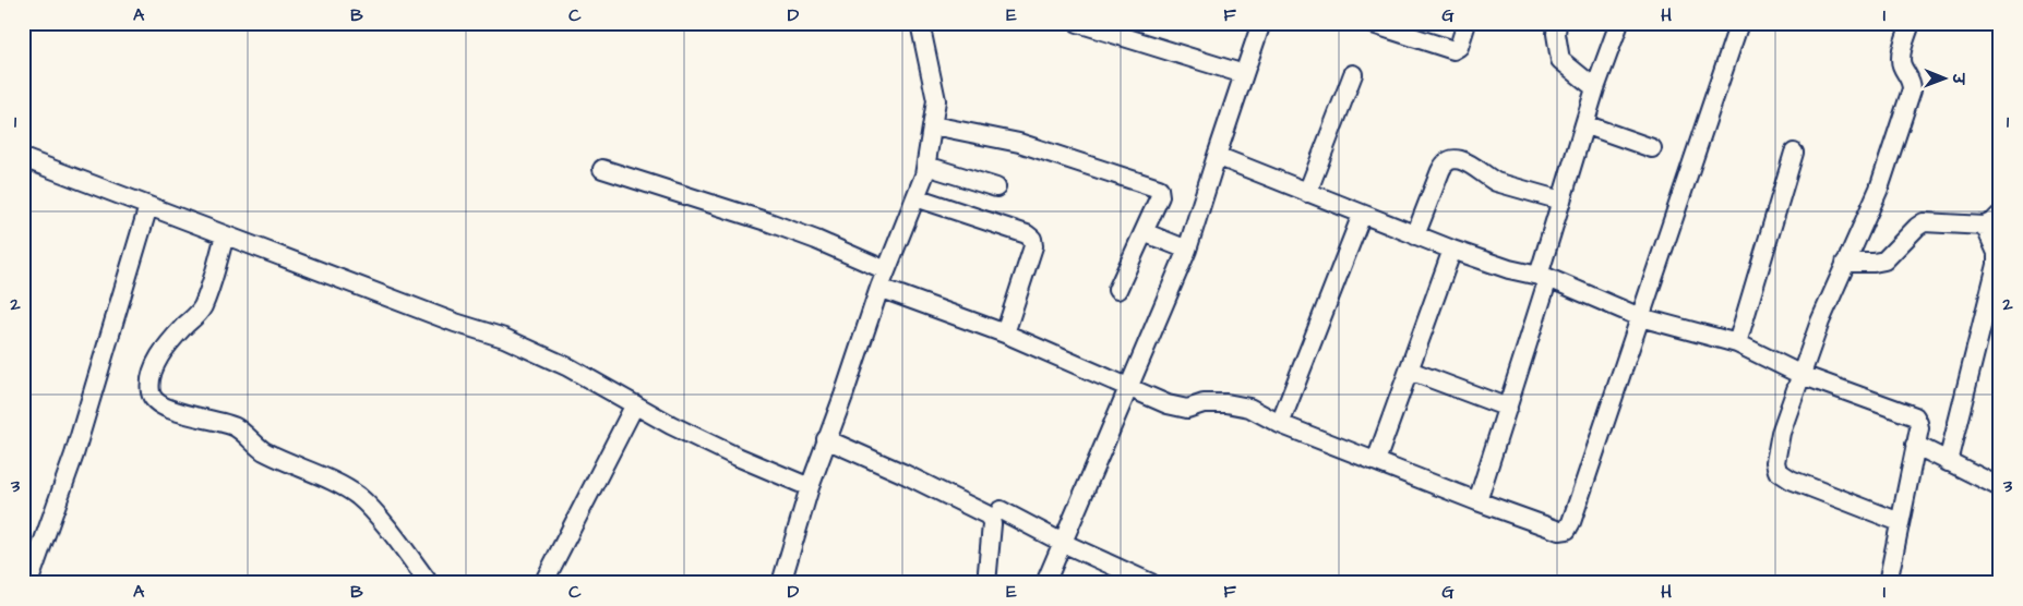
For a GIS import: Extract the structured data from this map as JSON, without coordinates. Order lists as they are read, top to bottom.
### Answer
{
  "north": "right",
  "grid": {
    "columns": [
      "A",
      "B",
      "C",
      "D",
      "E",
      "F",
      "G",
      "H",
      "I"
    ],
    "rows": ["1", "2", "3"]
  }
}
